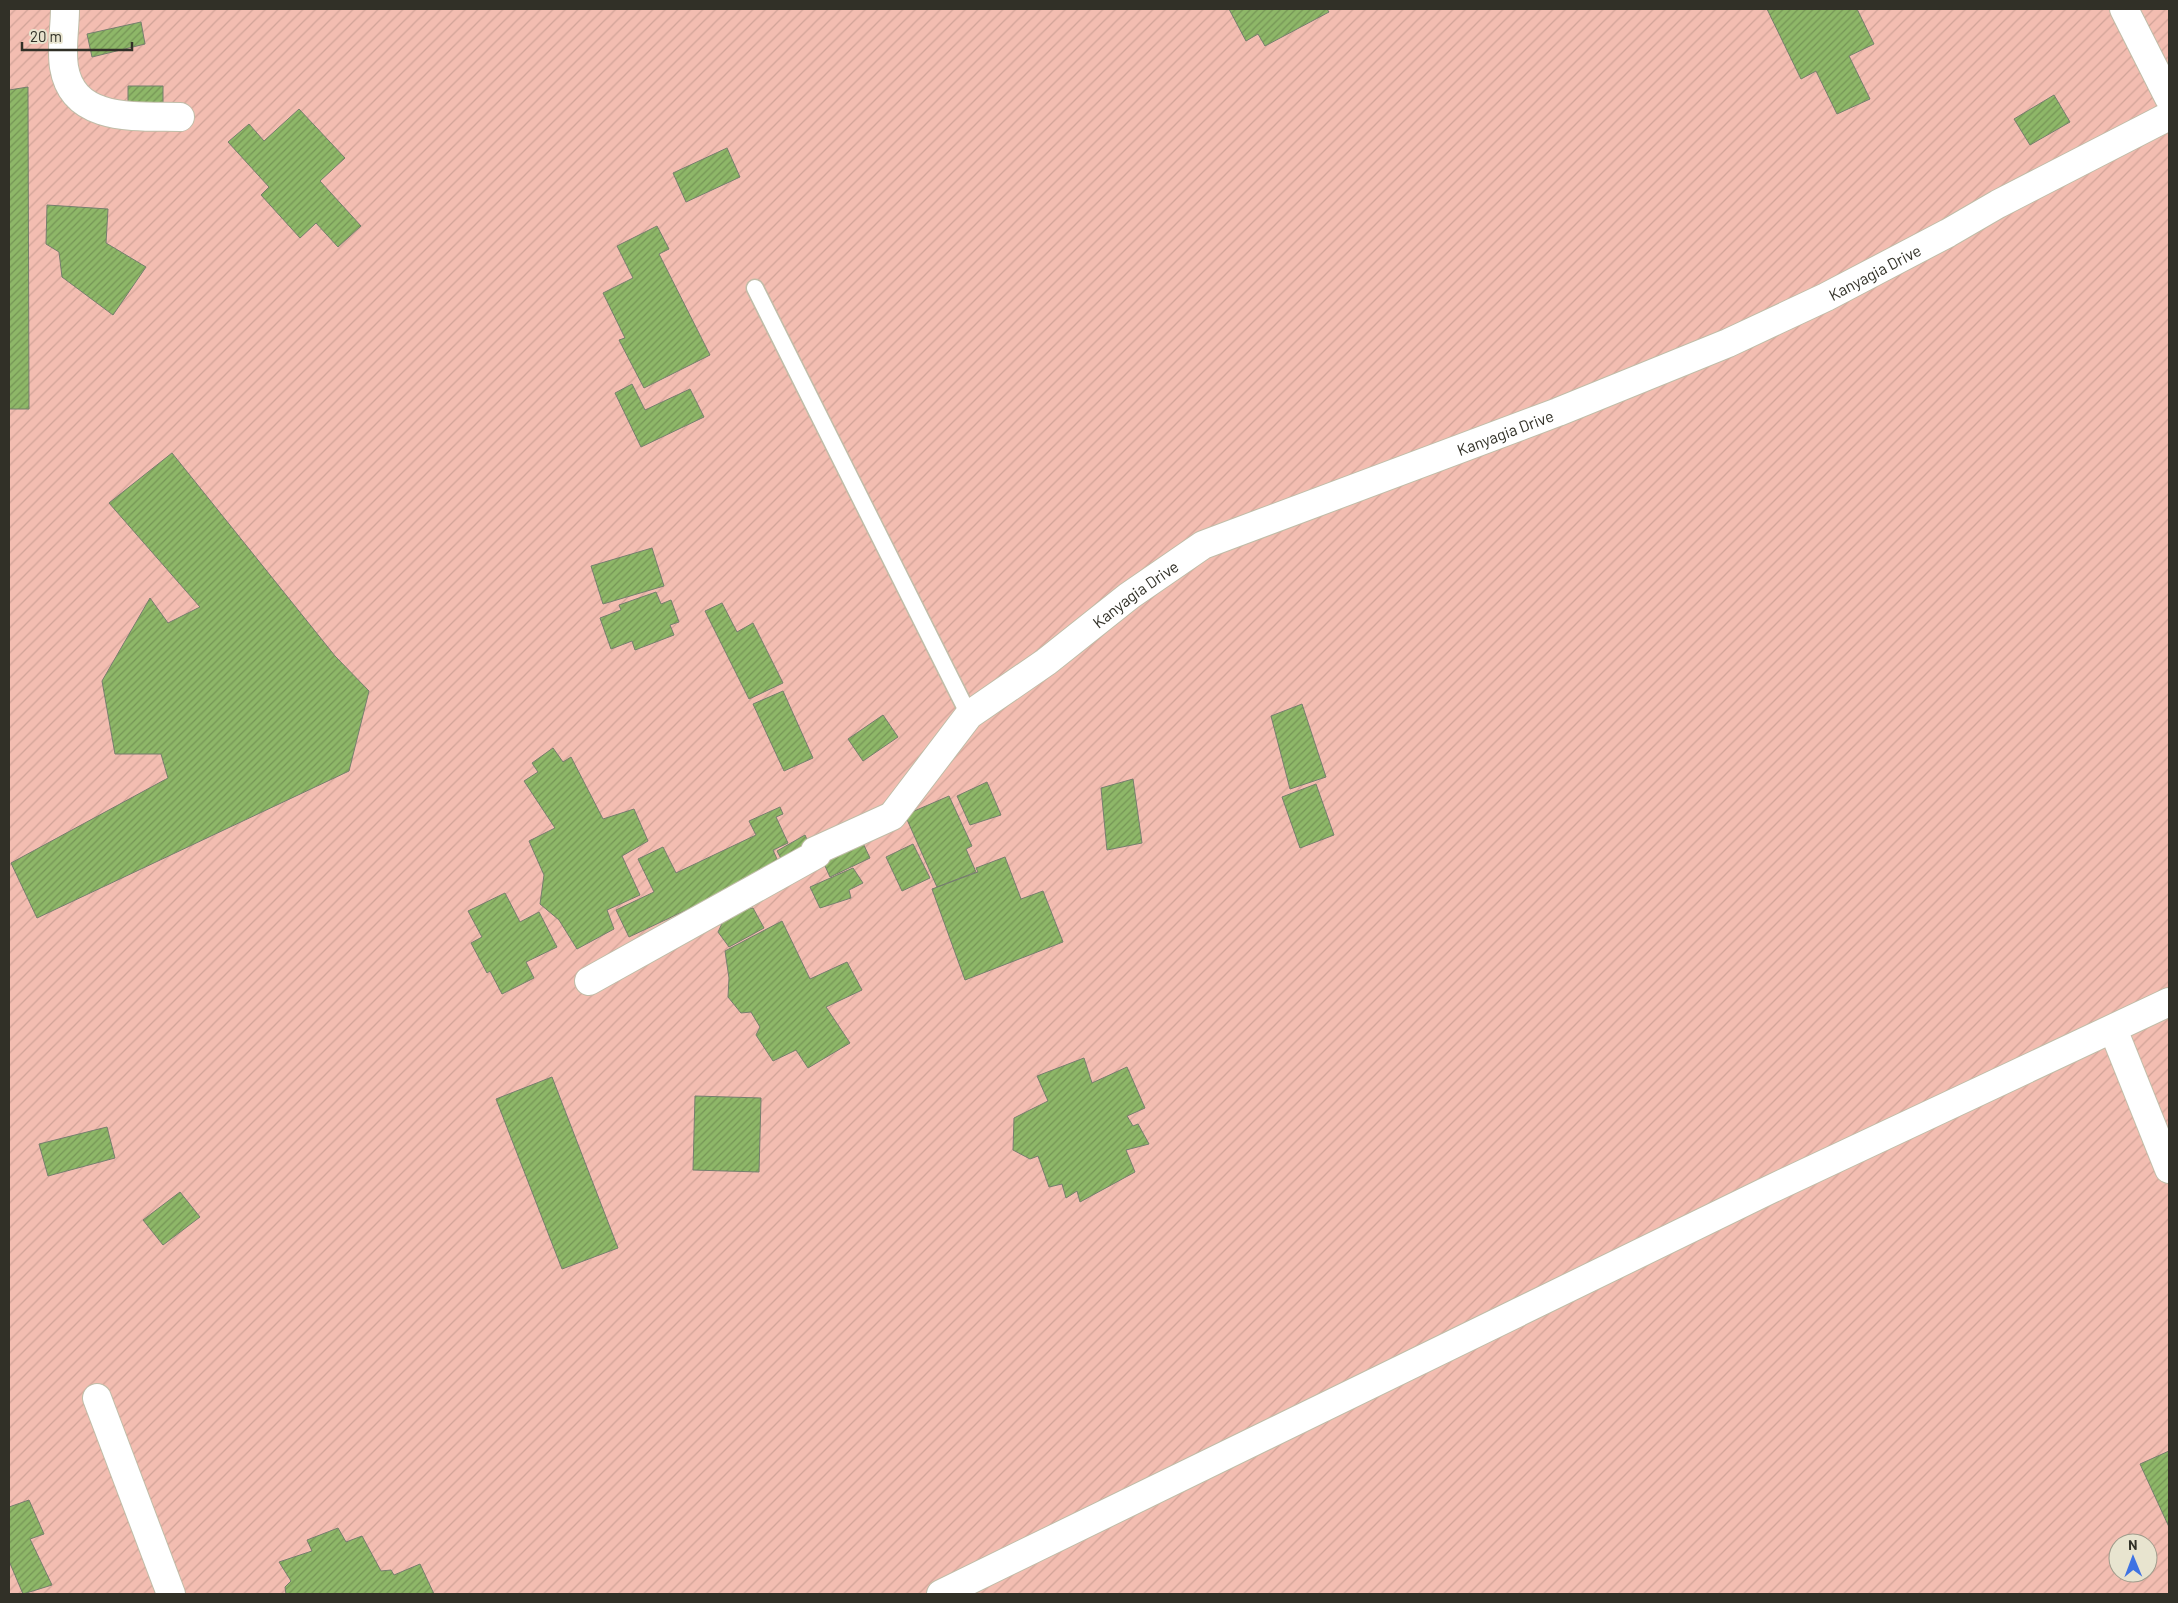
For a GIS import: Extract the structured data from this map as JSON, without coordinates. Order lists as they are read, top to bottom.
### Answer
{
  "streets": {
    "street": ["Kanyagia Drive"]
  },
  "scale_bar": "20 m",
  "north": "top"
}
